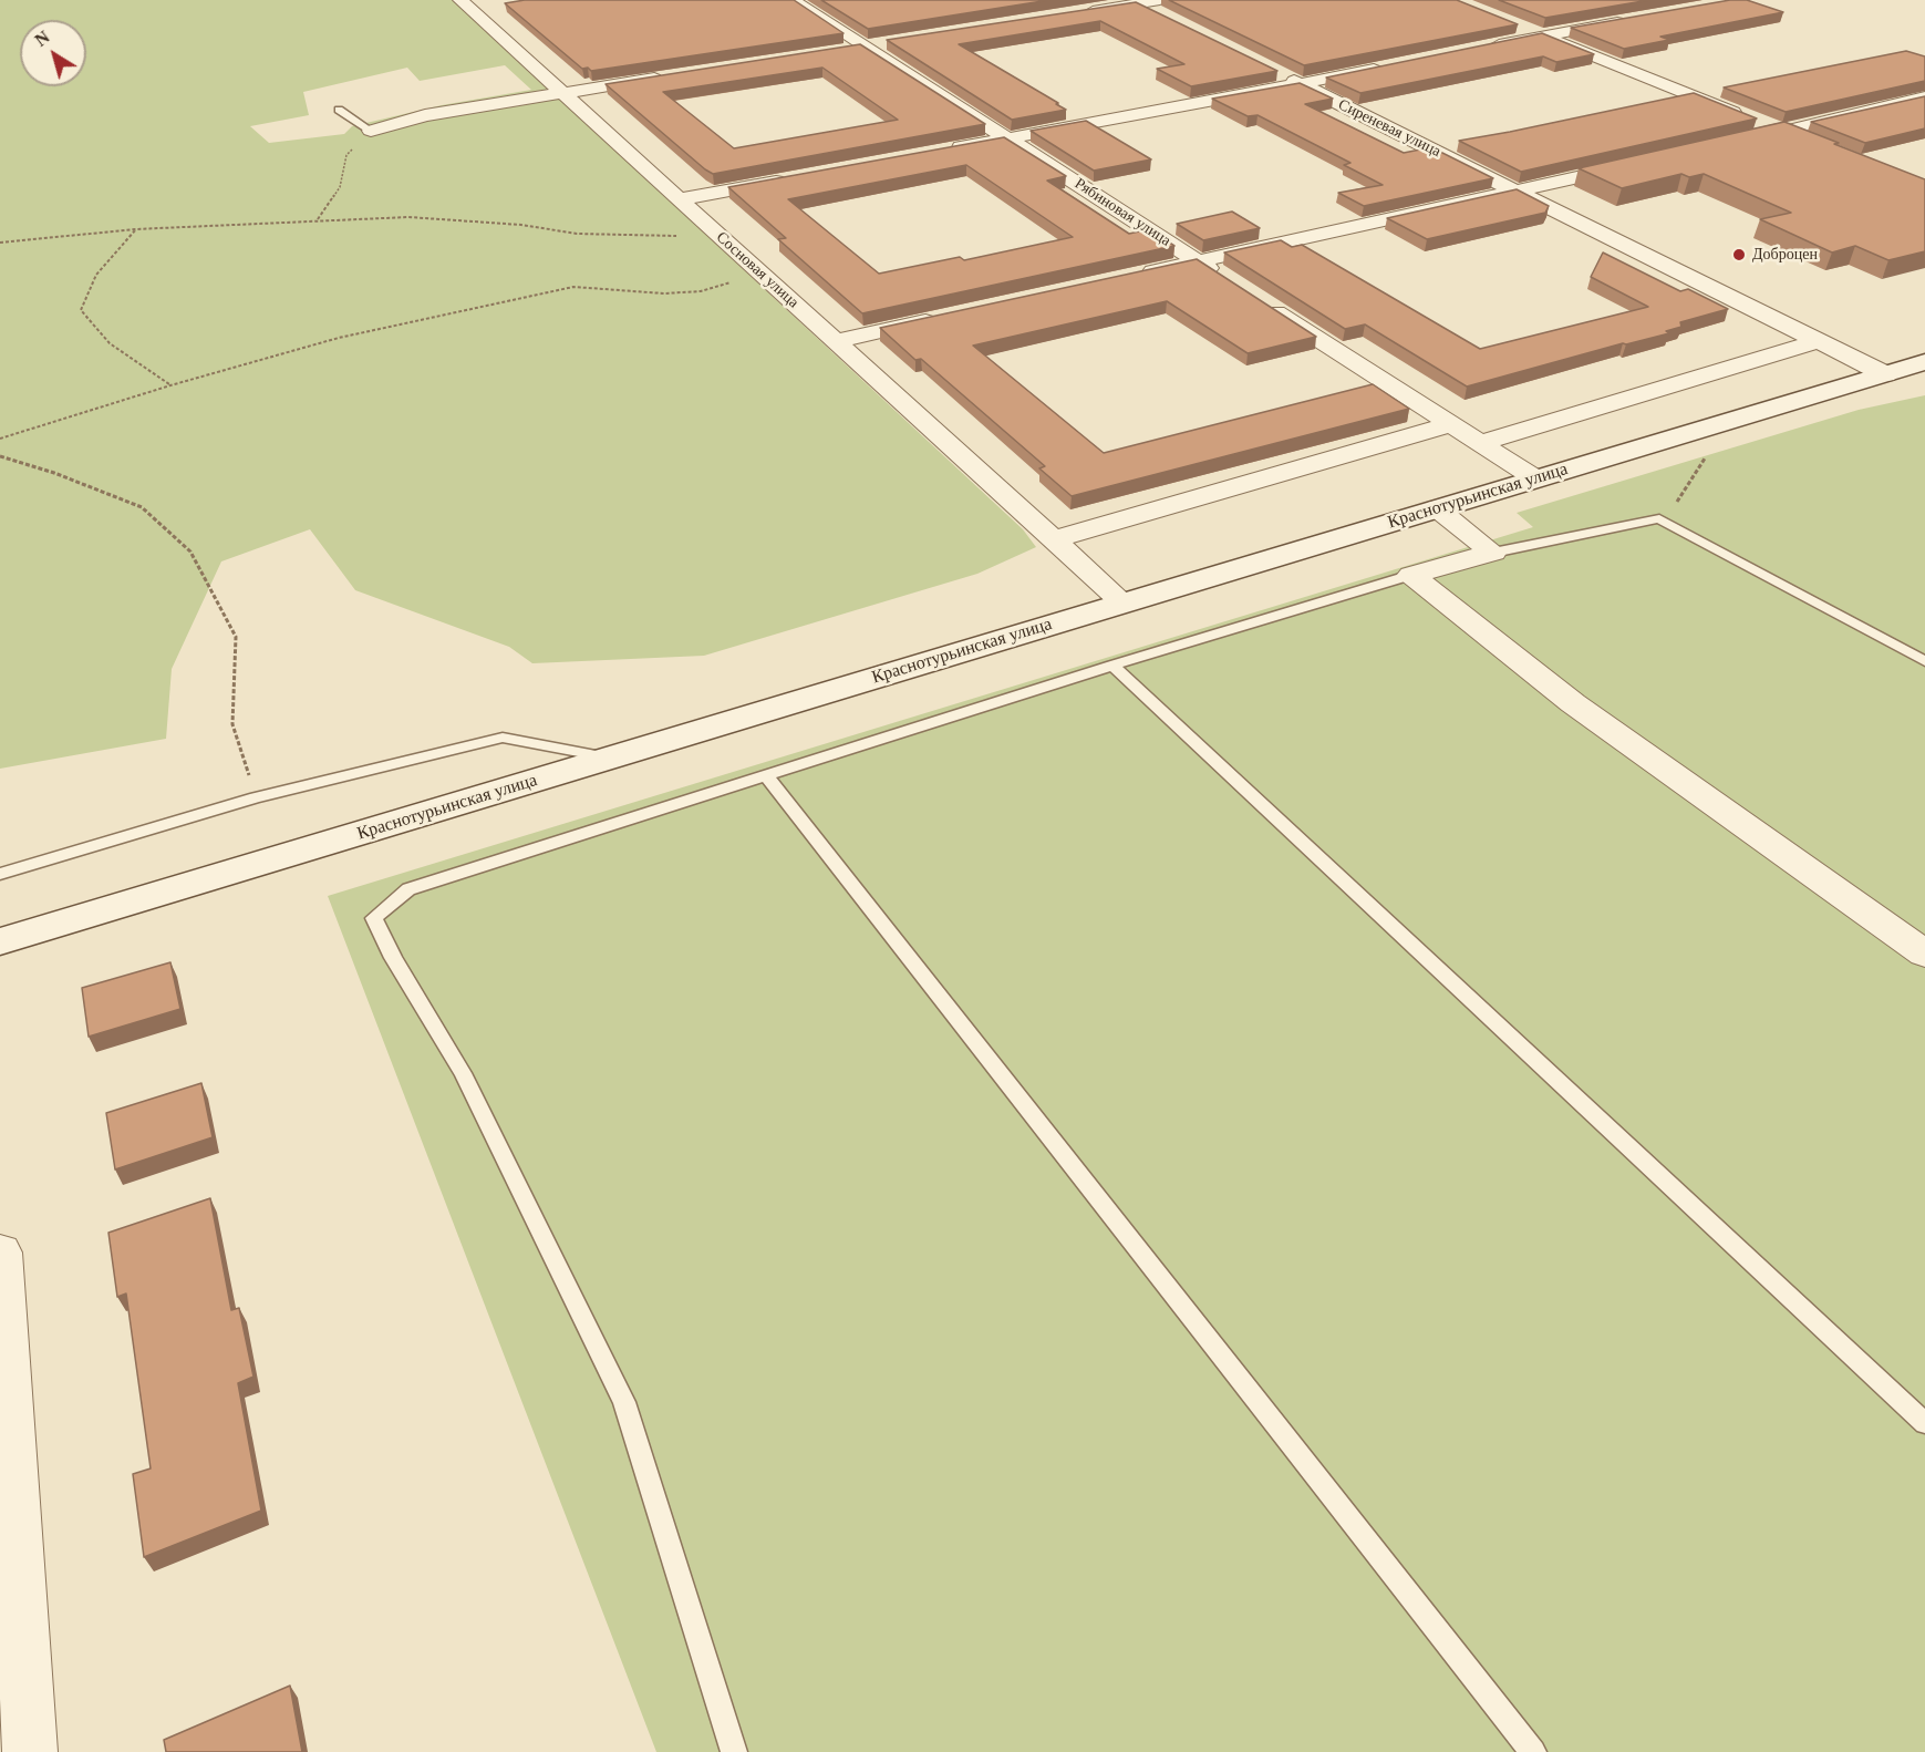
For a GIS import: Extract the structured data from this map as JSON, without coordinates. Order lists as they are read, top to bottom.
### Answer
{
  "streets": {
    "main road": ["Краснотурьинская улица"],
    "street": ["Сиреневая улица", "Рябиновая улица", "Сосновая улица"]
  },
  "crossings": [
    ["Сиреневая улица", "Краснотурьинская улица"],
    ["Сосновая улица", "Краснотурьинская улица"]
  ],
  "places": ["Доброцен"],
  "north": "top left"
}
